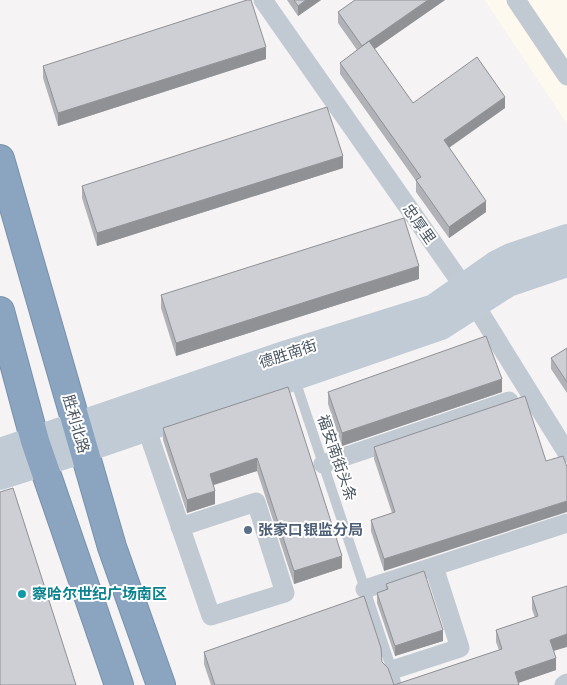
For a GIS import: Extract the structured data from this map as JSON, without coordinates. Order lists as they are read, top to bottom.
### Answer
{
  "streets": {
    "highway": ["胜利北路"],
    "main road": ["德胜南街"],
    "street": ["忠厚里"],
    "lane": ["福安南街头条"]
  },
  "crossings": [
    ["忠厚里", "德胜南街"],
    ["德胜南街", "胜利北路"],
    ["德胜南街", "福安南街头条"]
  ],
  "places": ["张家口银监分局", "察哈尔世纪广场南区"]
}
